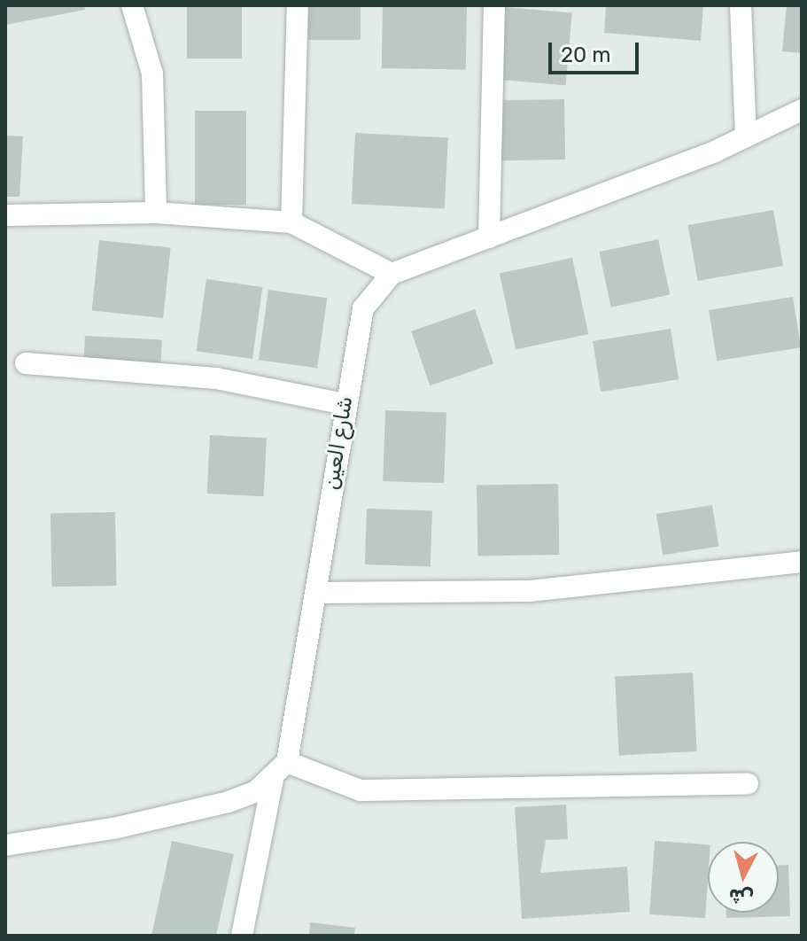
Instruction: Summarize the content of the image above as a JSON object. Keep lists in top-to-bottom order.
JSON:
{
  "streets": {
    "street": ["شارع العين"]
  },
  "scale_bar": "20 m",
  "north": "bottom"
}
